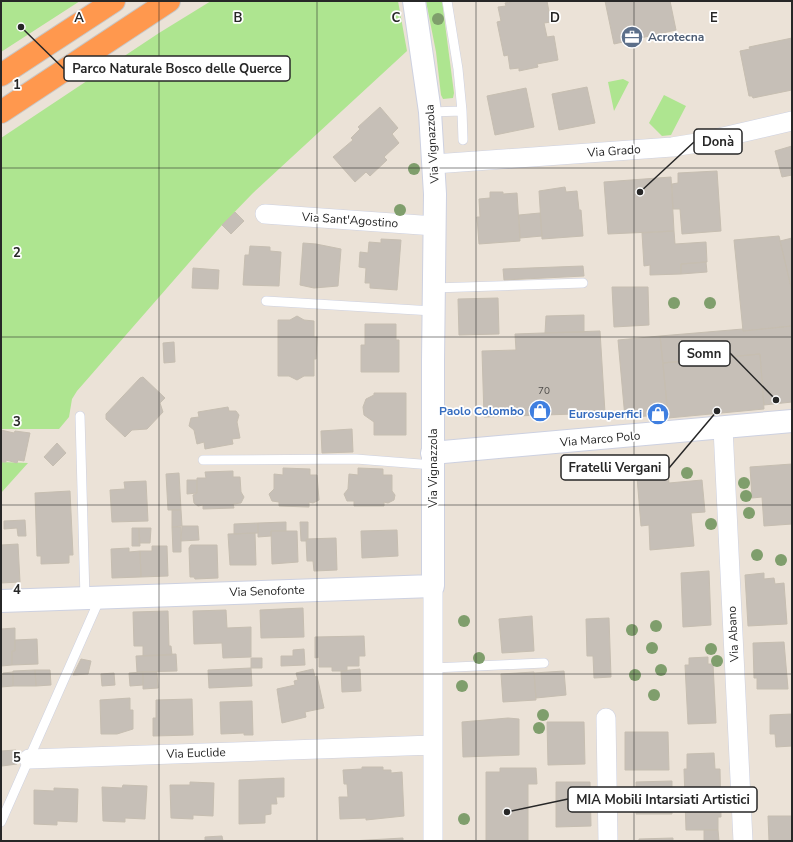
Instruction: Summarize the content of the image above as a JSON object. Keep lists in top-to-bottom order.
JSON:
{
  "streets": {
    "street": [
      "Via Vignazzola",
      "Via Grado",
      "Via Sant'Agostino",
      "Via Marco Polo",
      "Via Senofonte",
      "Via Abano",
      "Via Euclide"
    ]
  },
  "crossings": [
    ["Via Vignazzola", "Via Grado"],
    ["Via Vignazzola", "Via Sant'Agostino"],
    ["Via Vignazzola", "Via Marco Polo"],
    ["Via Vignazzola", "Via Senofonte"],
    ["Via Vignazzola", "Via Euclide"],
    ["Via Marco Polo", "Via Abano"]
  ],
  "places": {
    "other": [
      "Parco Naturale Bosco delle Querce",
      "Donà",
      "Somn",
      "Fratelli Vergani",
      "MIA Mobili Intarsiati Artistici"
    ],
    "office": ["Acrotecna"],
    "shop": ["Paolo Colombo", "Eurosuperfici"]
  },
  "house_numbers": ["70"],
  "grid": {
    "columns": [
      "A",
      "B",
      "C",
      "D",
      "E"
    ],
    "rows": [
      "1",
      "2",
      "3",
      "4",
      "5"
    ]
  }
}
